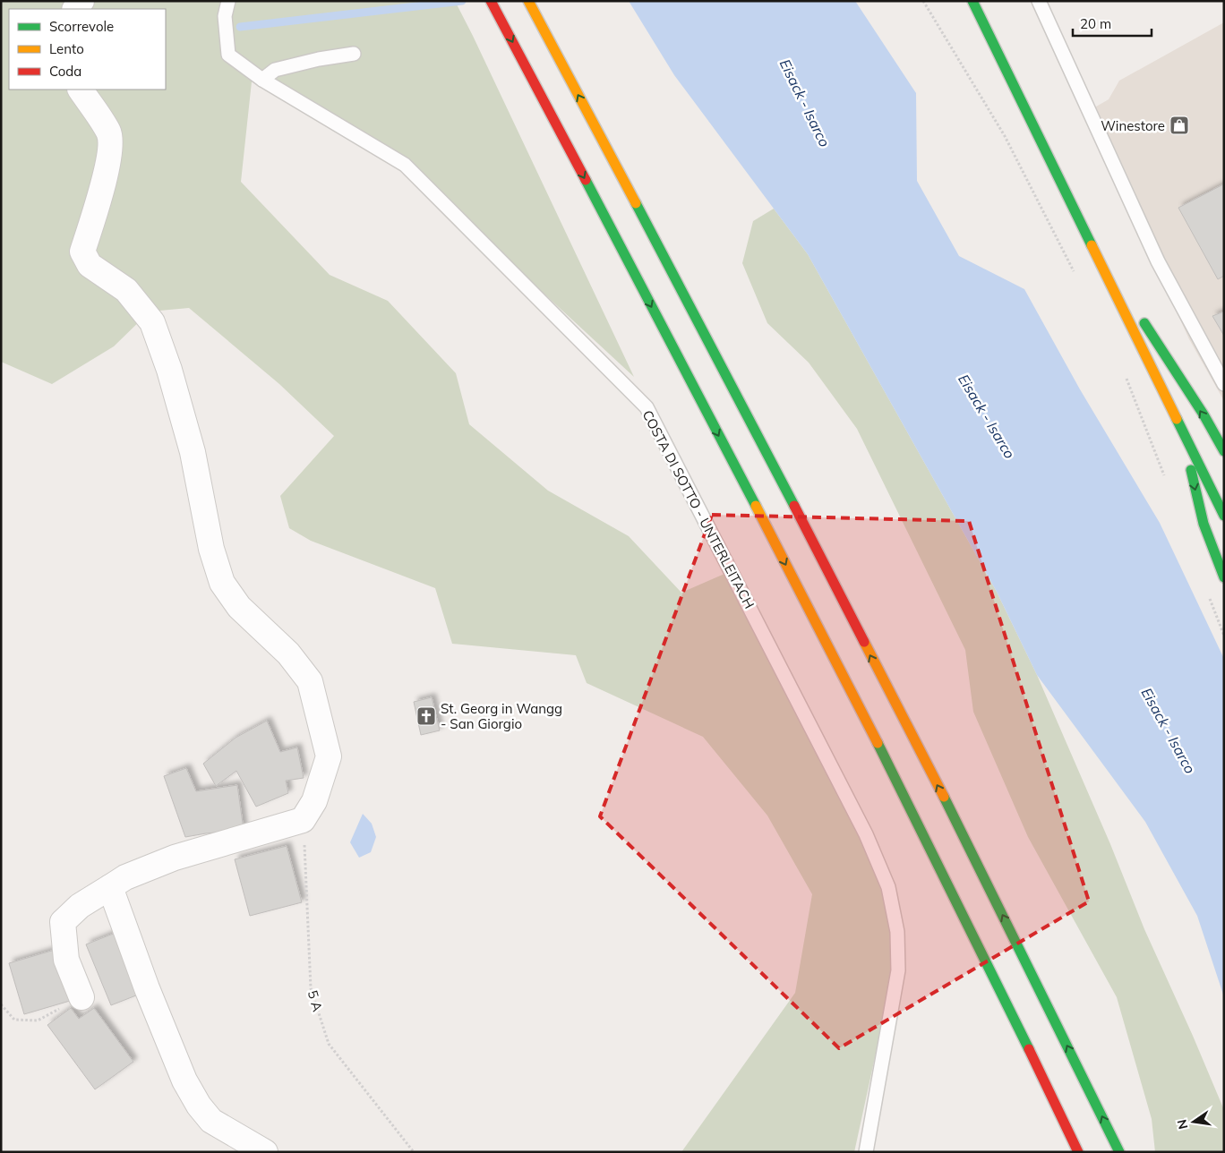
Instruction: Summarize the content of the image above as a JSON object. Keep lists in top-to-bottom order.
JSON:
{
  "streets": {
    "lane": ["COSTA DI SOTTO - UNTERLEITACH"],
    "path": ["5 A"]
  },
  "water": ["Eisack - Isarco"],
  "places": {
    "shop": ["Winestore"],
    "church": ["St. Georg in Wangg - San Giorgio"]
  },
  "legend": ["Scorrevole", "Lento", "Coda"],
  "scale_bar": "20 m",
  "north": "left"
}
